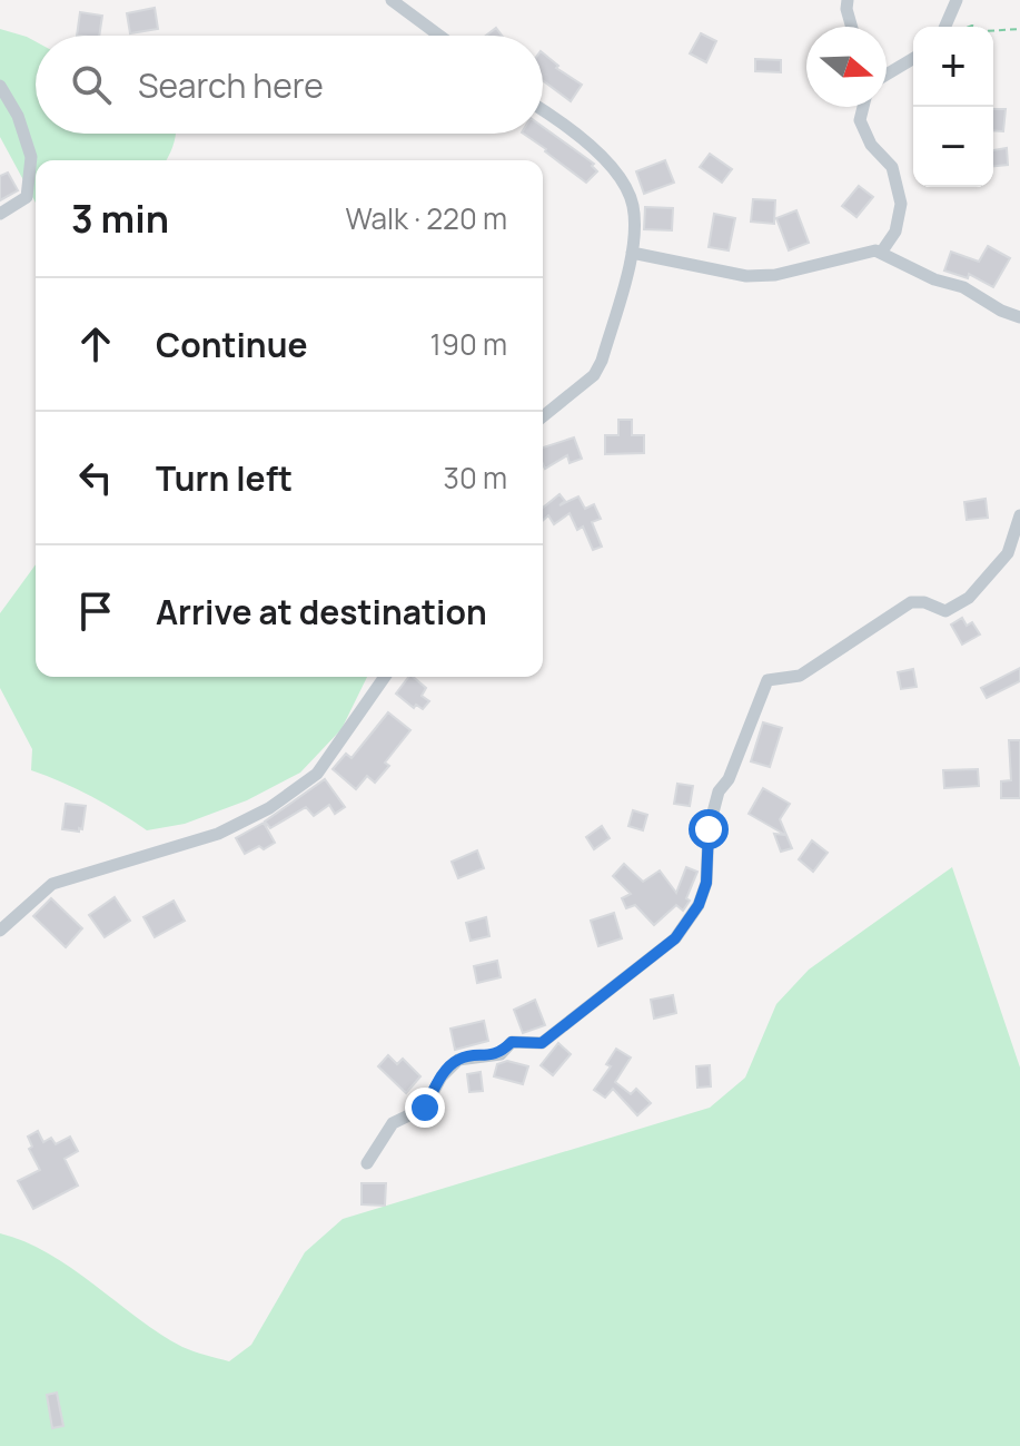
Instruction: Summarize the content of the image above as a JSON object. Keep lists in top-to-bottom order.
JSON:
{
  "north": "right",
  "page": {
    "map_buttons": ["+", "−"],
    "search": "Search here",
    "heading": ["3 min", "Walk · 220 m"],
    "list": [
      ["Continue", "190 m"],
      ["Turn left", "30 m"],
      "Arrive at destination"
    ]
  }
}
